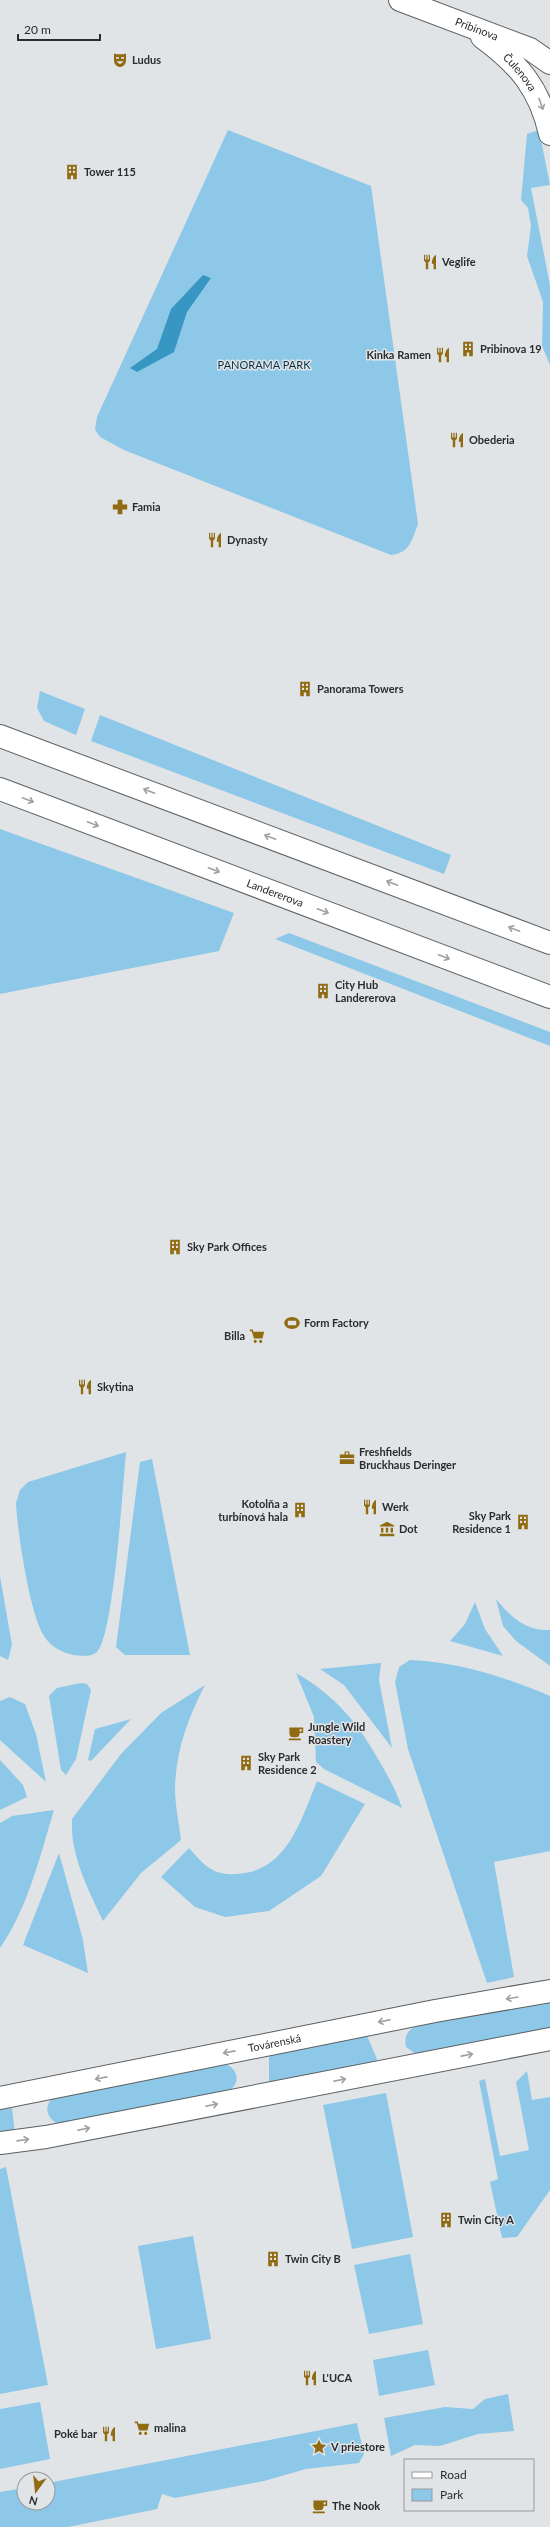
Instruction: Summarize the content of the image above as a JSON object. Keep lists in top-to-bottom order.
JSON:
{
  "streets": {
    "street": [
      "Pribinova",
      "Čulenova",
      "Landererova",
      "Továrenská"
    ]
  },
  "crossings": [
    ["Pribinova", "Čulenova"]
  ],
  "one_way": ["Čulenova"],
  "parks": ["PANORAMA PARK"],
  "places": {
    "theatre": ["Ludus"],
    "building": [
      "Tower 115",
      "Pribinova 19",
      "Panorama Towers",
      "City Hub Landererova",
      "Sky Park Offices",
      "Kotolňa a turbínová hala",
      "Sky Park Residence 1",
      "Sky Park Residence 2",
      "Twin City A",
      "Twin City B"
    ],
    "restaurant": [
      "Veglife",
      "Kinka Ramen",
      "Obederia",
      "Dynasty",
      "Skytina",
      "Werk",
      "L'UCA",
      "Poké bar"
    ],
    "pharmacy": ["Famia"],
    "sports": ["Form Factory"],
    "supermarket": ["Billa", "malina"],
    "office": ["Freshfields Bruckhaus Deringer"],
    "museum": ["Dot"],
    "cafe": ["Jungle Wild Roastery", "The Nook"],
    "place": ["V priestore"]
  },
  "legend": ["Road", "Park"],
  "scale_bar": "20 m",
  "north": "bottom"
}
